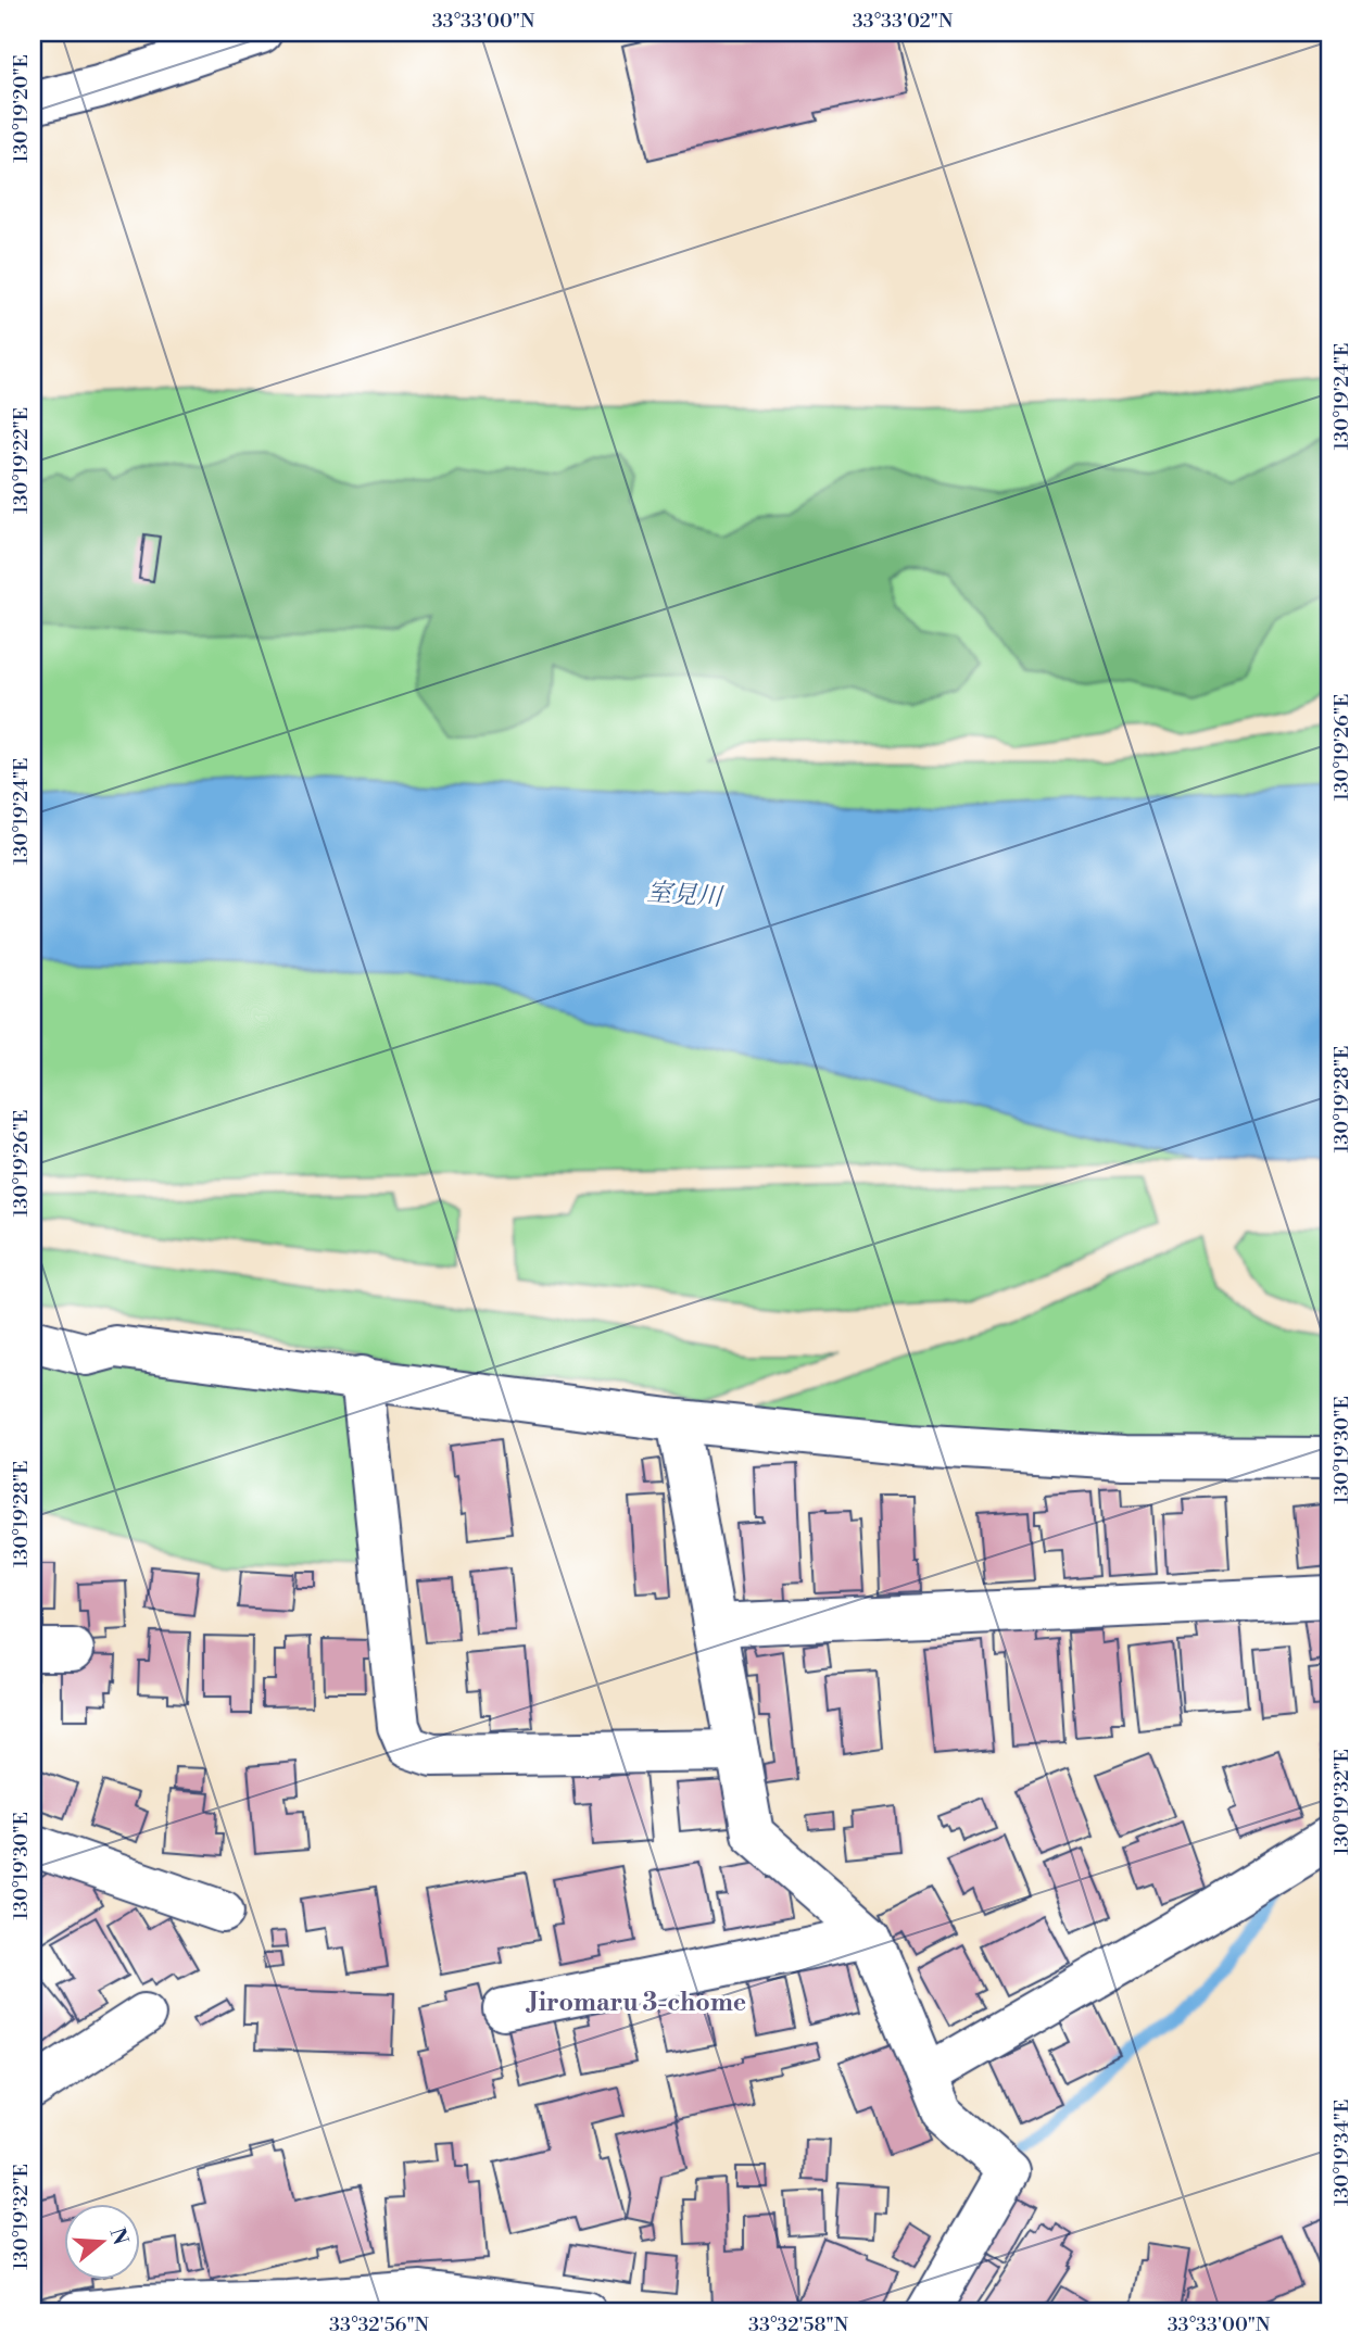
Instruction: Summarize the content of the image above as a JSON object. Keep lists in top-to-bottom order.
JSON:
{
  "districts": ["Jiromaru 3-chome"],
  "water": ["室見川"],
  "north": "right",
  "coordinates": [
    "33°33'00\"N",
    "33°33'02\"N",
    "130°19'20\"E",
    "130°19'24\"E",
    "130°19'22\"E",
    "130°19'26\"E",
    "130°19'28\"E",
    "130°19'30\"E",
    "130°19'32\"E",
    "130°19'34\"E",
    "33°32'56\"N",
    "33°32'58\"N"
  ]
}
